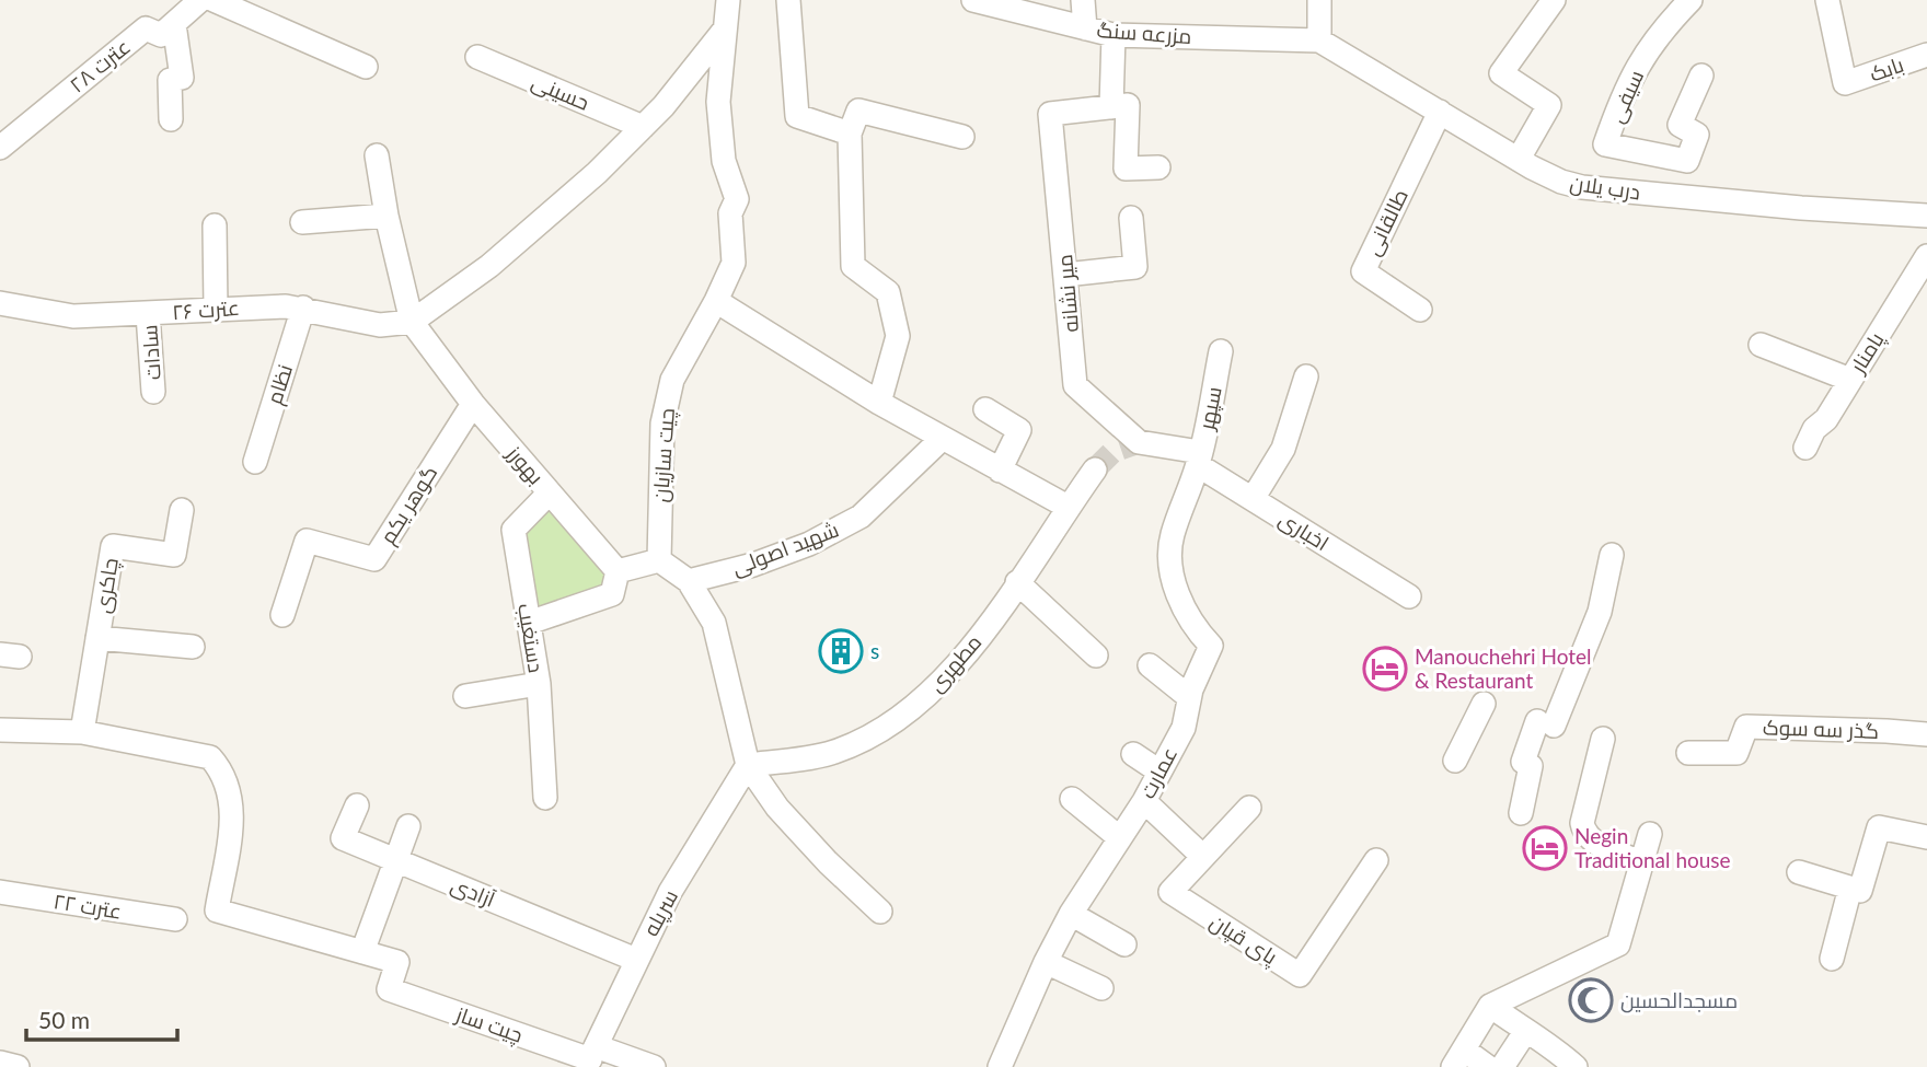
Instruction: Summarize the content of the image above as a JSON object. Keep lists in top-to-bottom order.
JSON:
{
  "streets": {
    "street": [
      "مزرعه سنگ",
      "عترت ۲۸",
      "بابک",
      "حسینی",
      "سیفی",
      "درب یلان",
      "طالقانی",
      "میر نشانه",
      "عترت ۲۶",
      "سادات",
      "پامنار",
      "نظام",
      "سپهر",
      "چیت سازیان",
      "بهورز",
      "گوهر یکم",
      "اخباری",
      "شهید اصولی",
      "چاکری",
      "دستغیب",
      "مطهری",
      "گذر سه سوک",
      "عمارت",
      "آزادی",
      "عترت ۲۲",
      "سرپله",
      "پای قپان",
      "چیت ساز"
    ]
  },
  "crossings": [
    ["مزرعه سنگ", "درب یلان"],
    ["درب یلان", "طالقانی"],
    ["میر نشانه", "سپهر"],
    ["میر نشانه", "اخباری"],
    ["میر نشانه", "عمارت"],
    ["عترت ۲۶", "سادات"],
    ["عترت ۲۶", "نظام"],
    ["عترت ۲۶", "بهورز"],
    ["سپهر", "اخباری"],
    ["سپهر", "عمارت"],
    ["بهورز", "گوهر یکم"],
    ["بهورز", "دستغیب"],
    ["اخباری", "عمارت"],
    ["مطهری", "سرپله"],
    ["آزادی", "سرپله"],
    ["سرپله", "چیت ساز"]
  ],
  "places": {
    "building": ["s"],
    "hotel": ["Manouchehri Hotel & Restaurant", "Negin Traditional house"],
    "mosque": ["مسجدالحسین"]
  },
  "scale_bar": "50 m"
}
